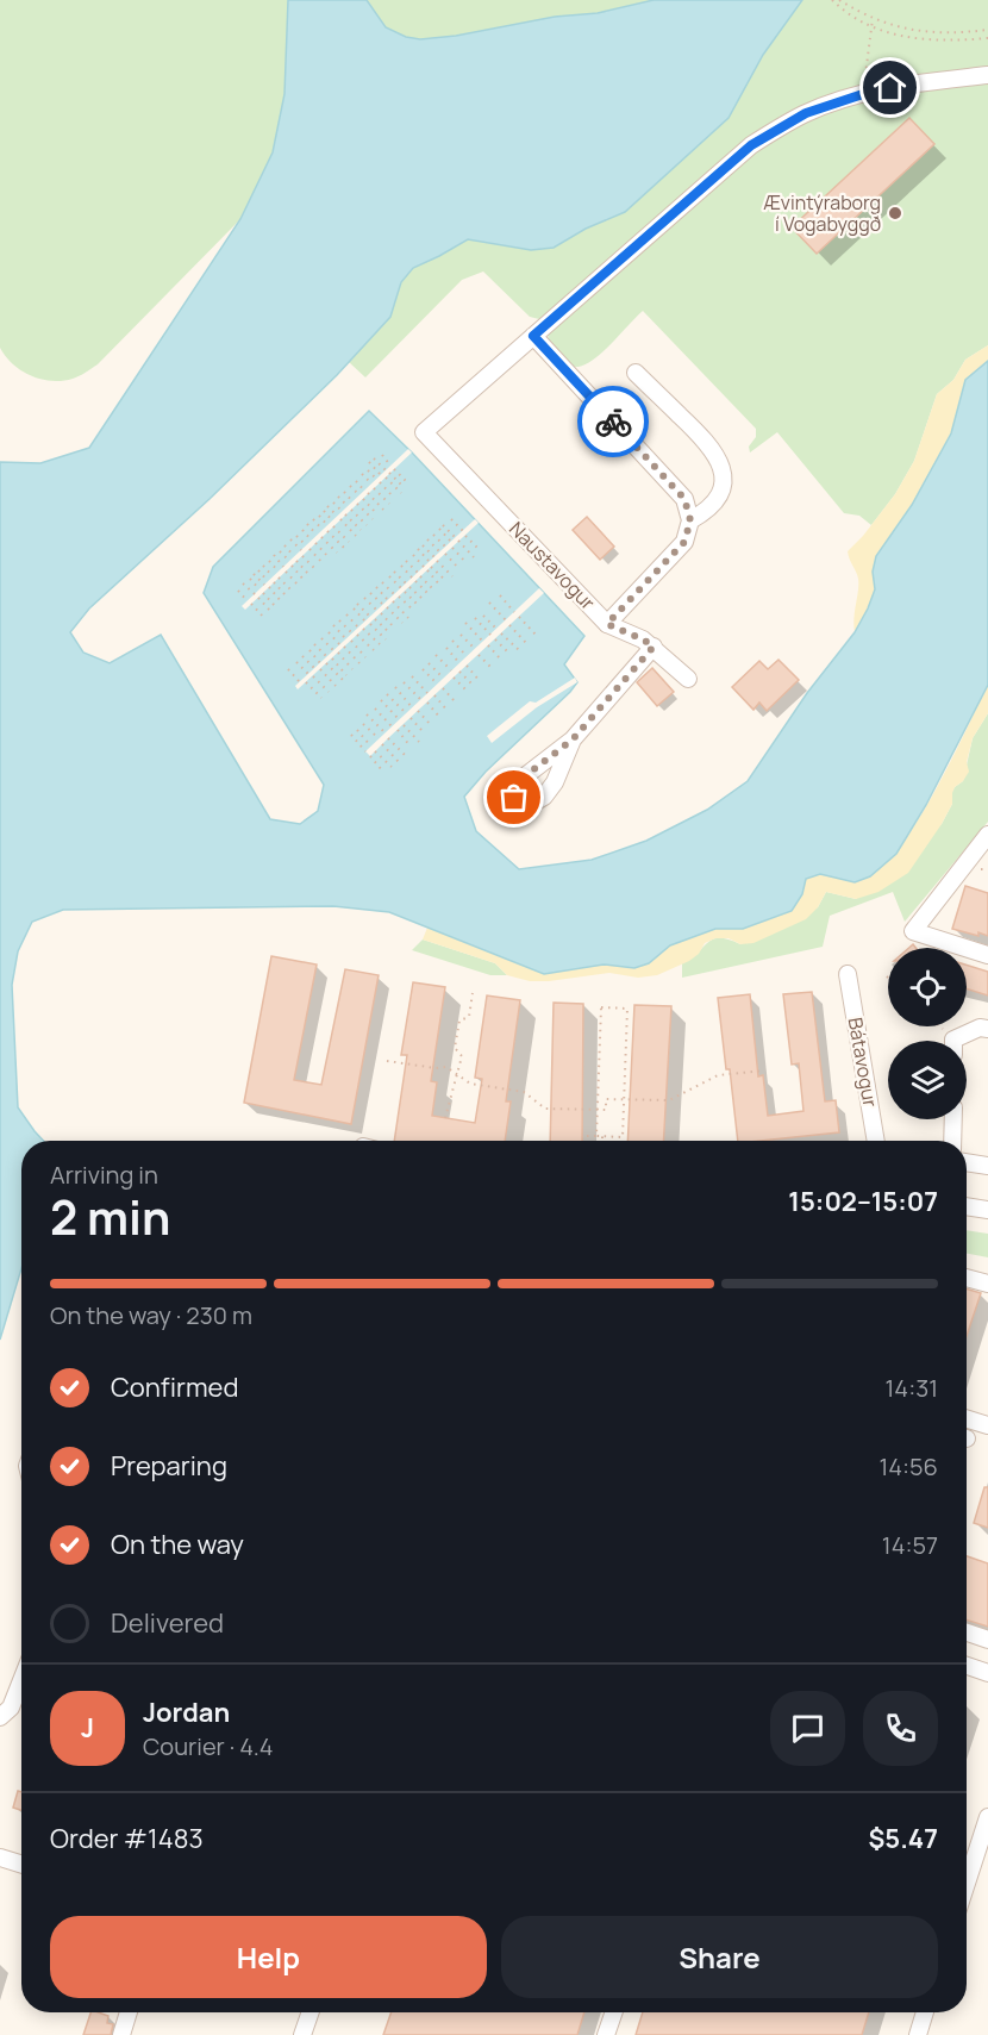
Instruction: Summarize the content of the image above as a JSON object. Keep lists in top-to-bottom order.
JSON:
{
  "streets": {
    "street": ["Naustavogur", "Bátavogur"]
  },
  "places": ["Ævintýraborg í Vogabyggð"],
  "page": {
    "heading": ["2 min", "Arriving in", "15:02–15:07"],
    "panel": [
      "Jordan",
      "Courier · 4.4",
      "Order #1483",
      "$5.47"
    ],
    "bar": "On the way · 230 m",
    "list": [
      ["Confirmed", "14:31"],
      ["Preparing", "14:56"],
      ["On the way", "14:57"],
      "Delivered"
    ],
    "round": "J",
    "buttons": ["Help", "Share"]
  }
}
